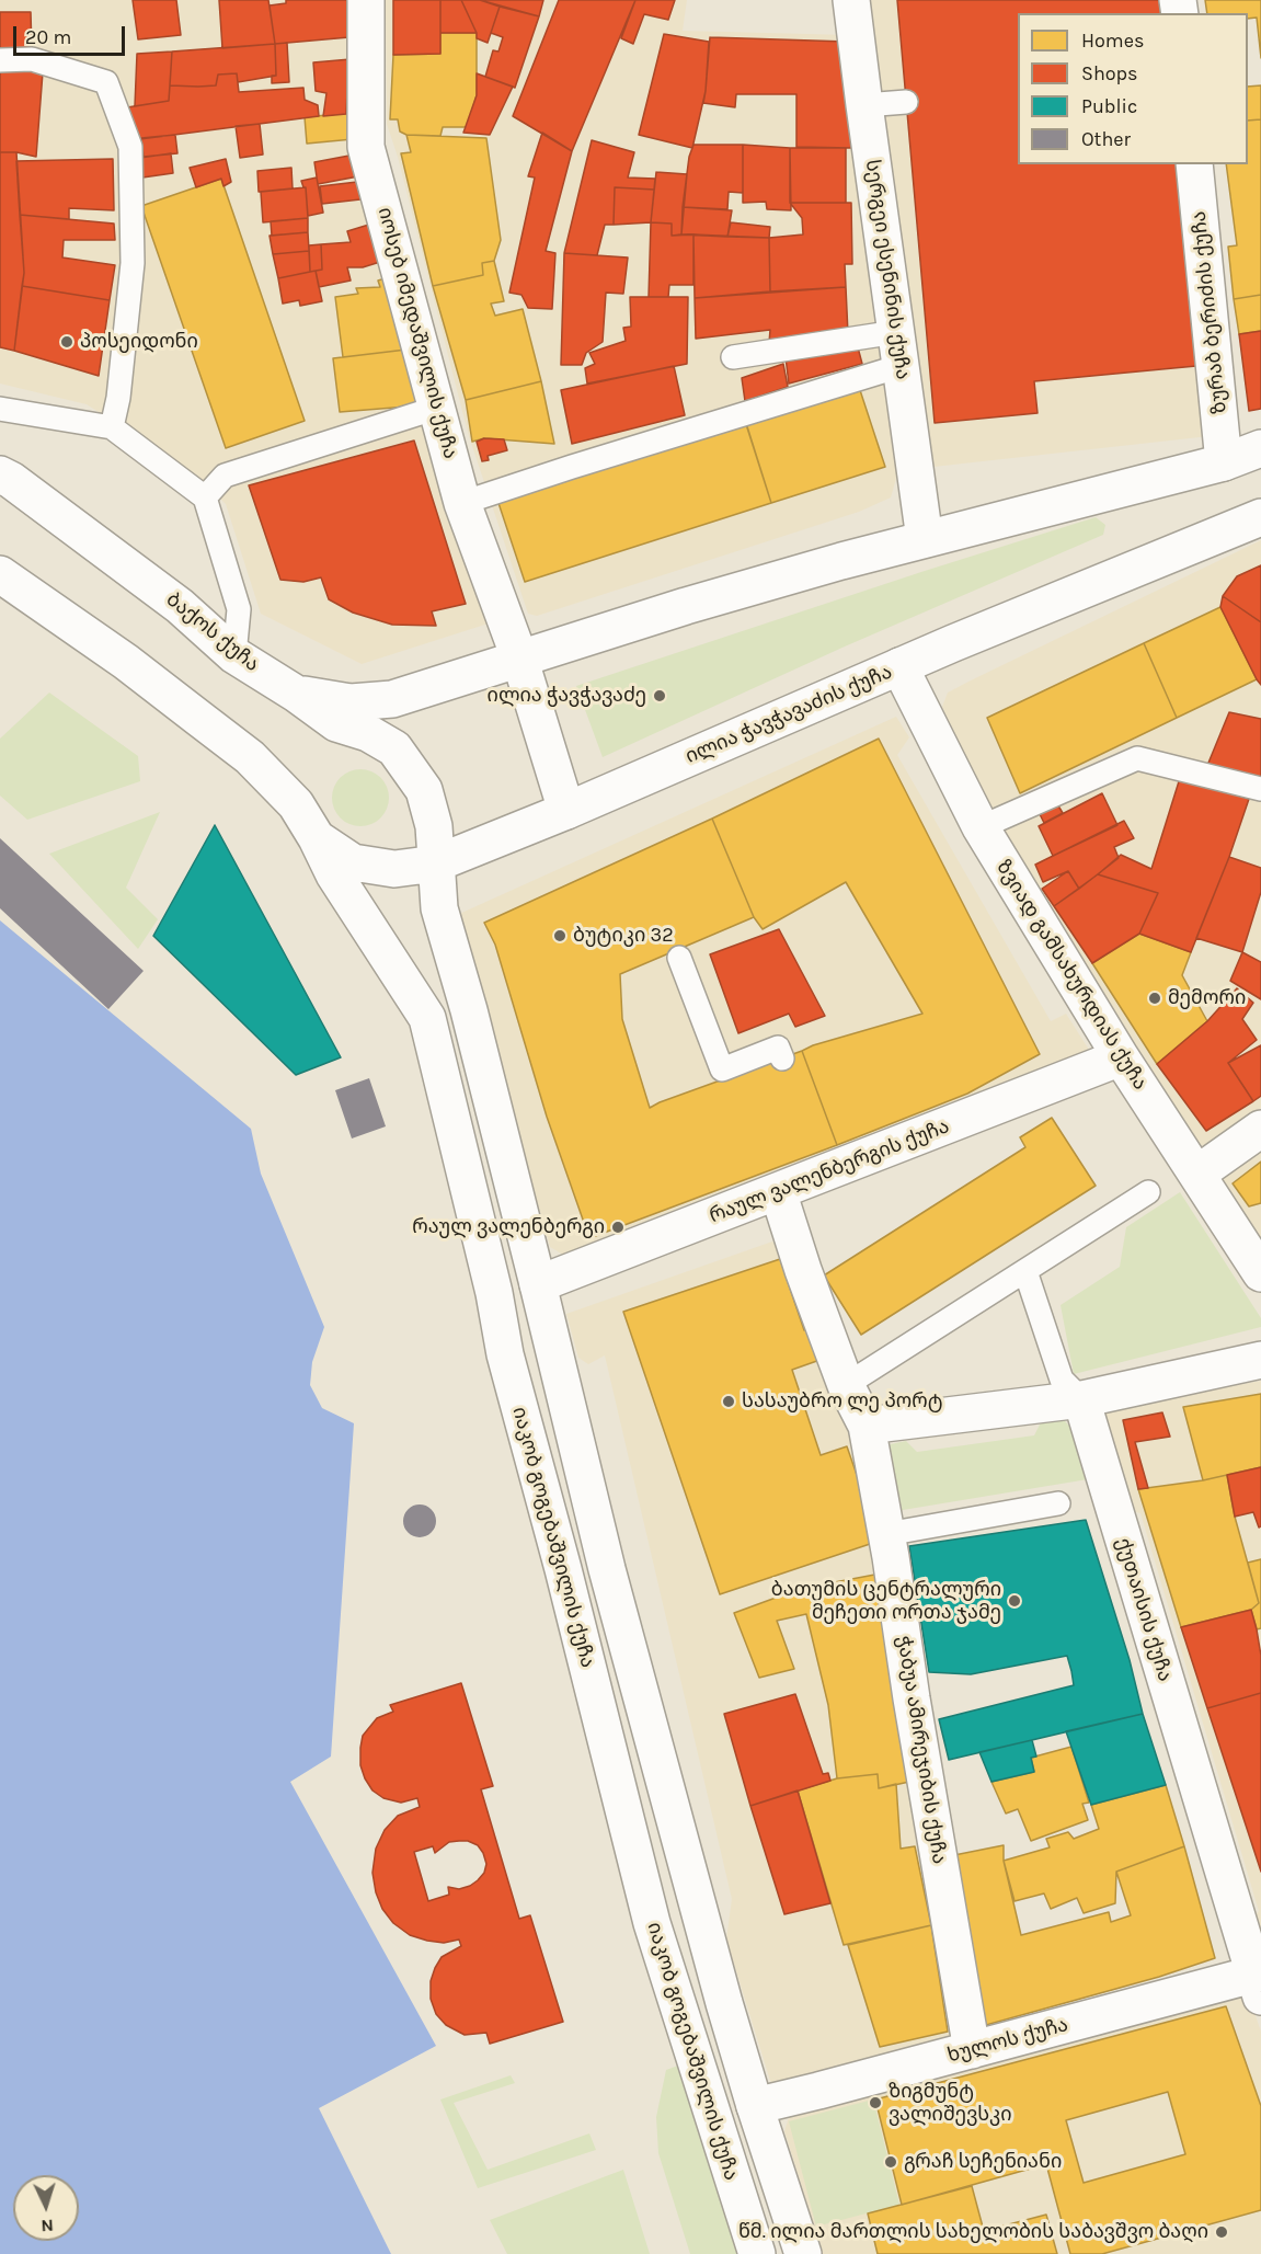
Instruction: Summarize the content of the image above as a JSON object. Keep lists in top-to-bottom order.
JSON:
{
  "streets": {
    "main road": [
      "სერგეი ესენინის ქუჩა",
      "ზურაბ ბერიძის ქუჩა",
      "იოსებ იმედაშვილის ქუჩა",
      "ბაქოს ქუჩა",
      "ილია ჭავჭავაძის ქუჩა",
      "ზვიად გამსახურდიას ქუჩა",
      "რაულ ვალენბერგის ქუჩა",
      "იაკობ გოგებაშვილის ქუჩა",
      "ქუთაისის ქუჩა",
      "ჭაბუა ამირეჯიბის ქუჩა",
      "ხულოს ქუჩა"
    ]
  },
  "crossings": [
    ["იოსებ იმედაშვილის ქუჩა", "ილია ჭავჭავაძის ქუჩა"],
    ["ბაქოს ქუჩა", "ილია ჭავჭავაძის ქუჩა"],
    ["ილია ჭავჭავაძის ქუჩა", "ზვიად გამსახურდიას ქუჩა"],
    ["ილია ჭავჭავაძის ქუჩა", "იაკობ გოგებაშვილის ქუჩა"],
    ["ზვიად გამსახურდიას ქუჩა", "რაულ ვალენბერგის ქუჩა"],
    ["რაულ ვალენბერგის ქუჩა", "ჭაბუა ამირეჯიბის ქუჩა"],
    ["ქუთაისის ქუჩა", "ხულოს ქუჩა"],
    ["ჭაბუა ამირეჯიბის ქუჩა", "ხულოს ქუჩა"]
  ],
  "places": [
    "პოსეიდონი",
    "ილია ჭავჭავაძე",
    "ბუტიკი 32",
    "მემორი",
    "რაულ ვალენბერგი",
    "სასაუბრო ლე პორტ",
    "ბათუმის ცენტრალური მეჩეთი ორთა ჯამე",
    "ზიგმუნტ ვალიშევსკი",
    "გრაჩ სეჩენიანი",
    "წმ. ილია მართლის სახელობის საბავშვო ბაღი"
  ],
  "legend": [
    "Homes",
    "Shops",
    "Public",
    "Other"
  ],
  "scale_bar": "20 m",
  "north": "bottom"
}
